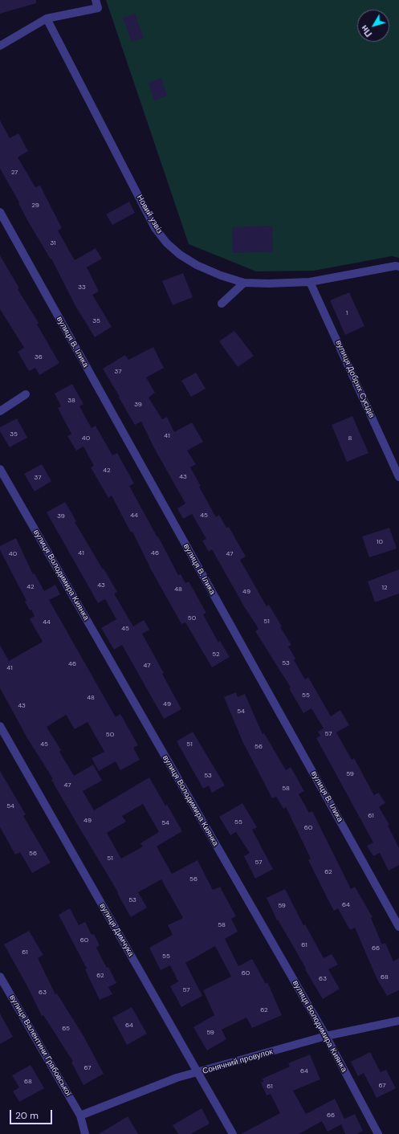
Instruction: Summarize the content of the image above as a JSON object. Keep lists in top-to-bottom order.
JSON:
{
  "streets": {
    "street": [
      "Новий узвіз",
      "вулиця В. Ілика",
      "вулиця Добрих Сусідів",
      "вулиця Володимира Киянка",
      "вулиця Димчука",
      "вулиця Валентини Грабовської",
      "Сонячний провулок"
    ]
  },
  "crossings": [
    ["Новий узвіз", "вулиця Добрих Сусідів"],
    ["вулиця Володимира Киянка", "Сонячний провулок"],
    ["вулиця Димчука", "Сонячний провулок"],
    ["вулиця Валентини Грабовської", "Сонячний провулок"]
  ],
  "house_numbers": [
    "27",
    "29",
    "31",
    "33",
    "1",
    "35",
    "36",
    "37",
    "38",
    "39",
    "35",
    "41",
    "40",
    "8",
    "42",
    "43",
    "37",
    "44",
    "45",
    "39",
    "10",
    "41",
    "46",
    "40",
    "47",
    "43",
    "42",
    "12",
    "48",
    "49",
    "50",
    "51",
    "44",
    "45",
    "52",
    "53",
    "46",
    "47",
    "41",
    "55",
    "48",
    "49",
    "43",
    "54",
    "57",
    "50",
    "45",
    "51",
    "56",
    "59",
    "53",
    "47",
    "58",
    "54",
    "61",
    "49",
    "55",
    "54",
    "60",
    "56",
    "51",
    "57",
    "62",
    "56",
    "53",
    "64",
    "59",
    "58",
    "60",
    "61",
    "66",
    "61",
    "55",
    "60",
    "62",
    "68",
    "63",
    "57",
    "63",
    "62",
    "64",
    "65",
    "59",
    "67",
    "64",
    "68",
    "67",
    "61",
    "66"
  ],
  "scale_bar": "20 m",
  "north": "bottom left"
}
